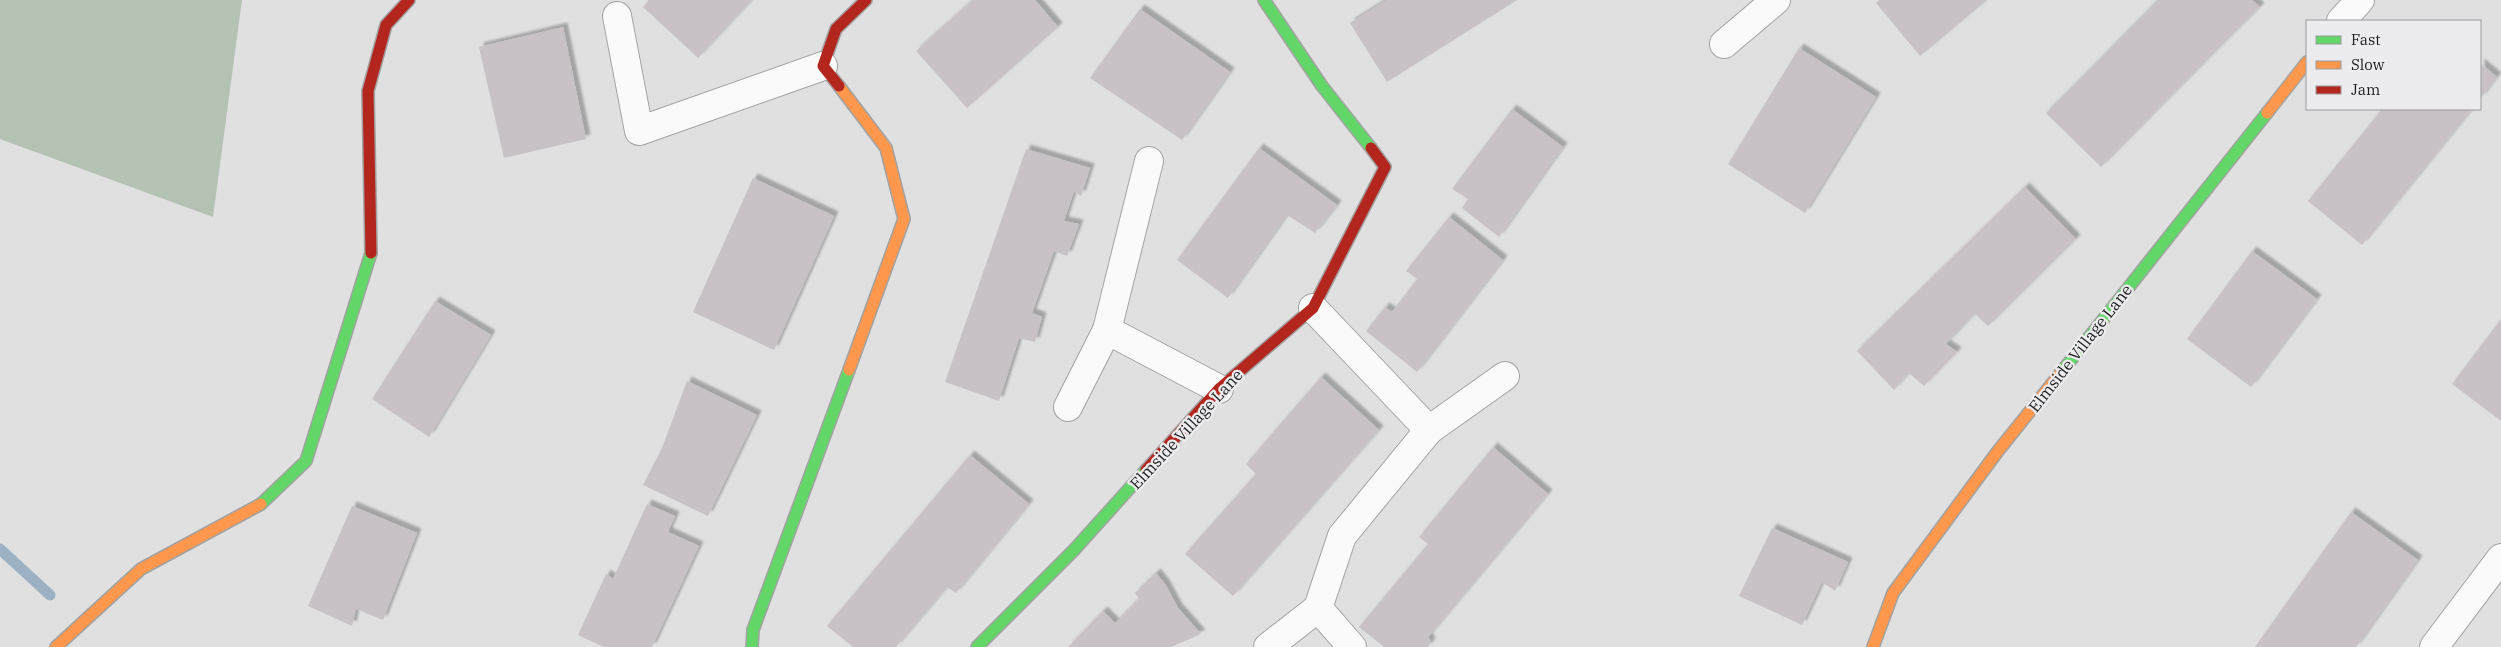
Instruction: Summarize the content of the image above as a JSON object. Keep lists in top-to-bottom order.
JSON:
{
  "streets": {
    "street": ["Elmside Village Lane"]
  },
  "legend": ["Fast", "Slow", "Jam"]
}
